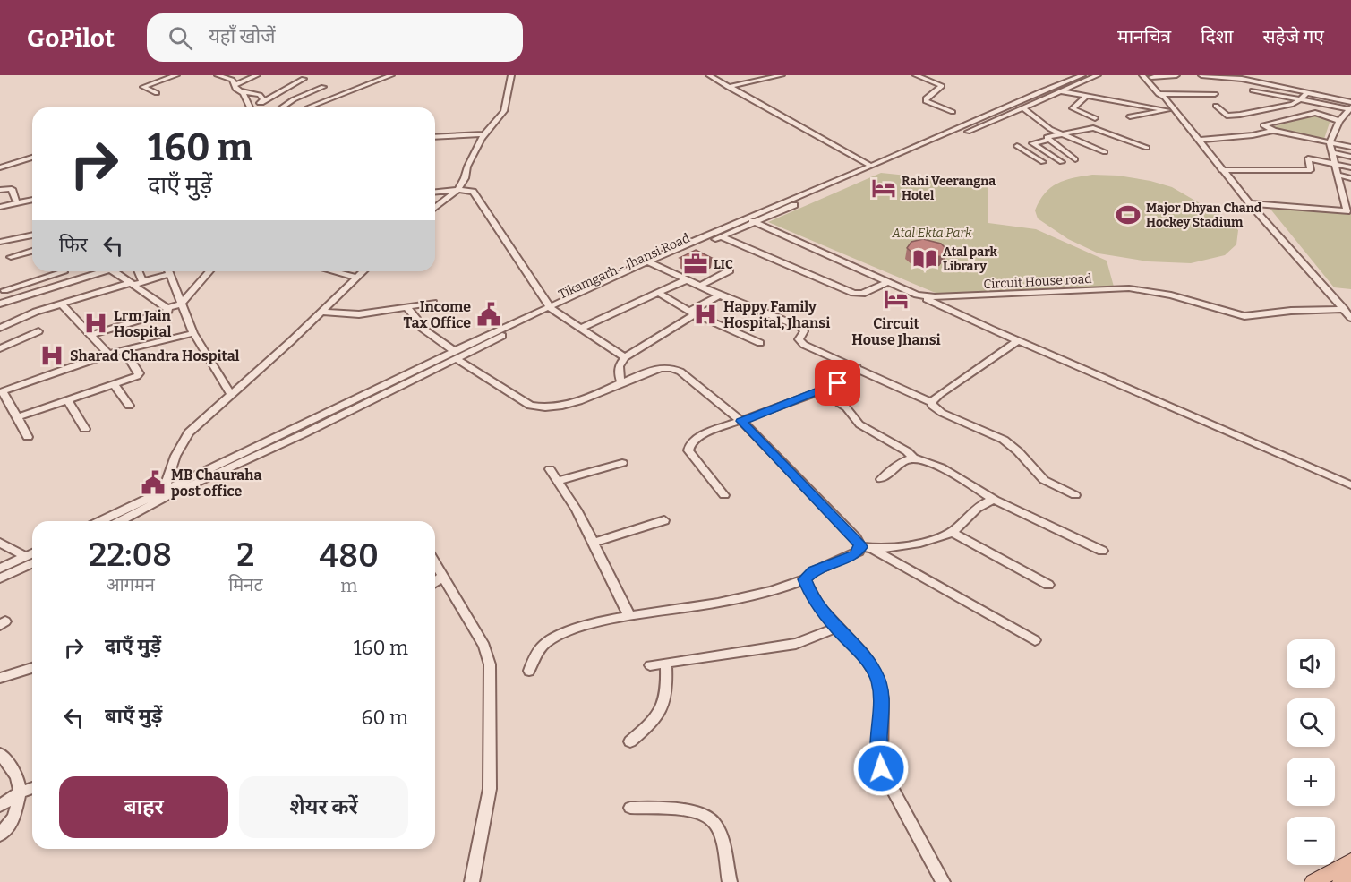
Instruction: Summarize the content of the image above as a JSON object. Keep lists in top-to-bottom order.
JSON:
{
  "streets": {
    "street": ["Tikamgarh - Jhansi Road", "Circuit House road"]
  },
  "crossings": [
    ["Tikamgarh - Jhansi Road", "Circuit House road"]
  ],
  "parks": ["Atal Ekta Park"],
  "places": {
    "hotel": ["Rahi Veerangna Hotel", "Circuit House Jhansi"],
    "sports": ["Major Dhyan Chand Hockey Stadium"],
    "library": ["Atal park Library"],
    "office": ["LIC"],
    "public building": ["Income Tax Office", "MB Chauraha post office"],
    "hospital": ["Happy Family Hospital, Jhansi", "Lrm Jain Hospital", "Sharad Chandra Hospital"]
  },
  "page": {
    "header": "GoPilot",
    "search": "यहाँ खोजें",
    "nav": ["मानचित्र", "दिशा", "सहेजे गए"],
    "turn": ["160 m", "दाएँ मुड़ें"],
    "then": "फिर",
    "eta": [
      "22:08",
      "आगमन",
      "2",
      "मिनट",
      "480",
      "m"
    ],
    "list": [
      {
        "name": "दाएँ मुड़ें",
        "value": "160 m"
      },
      {
        "name": "बाएँ मुड़ें",
        "value": "60 m"
      }
    ],
    "map_buttons": ["+", "−"],
    "buttons": ["बाहर", "शेयर करें"]
  }
}
